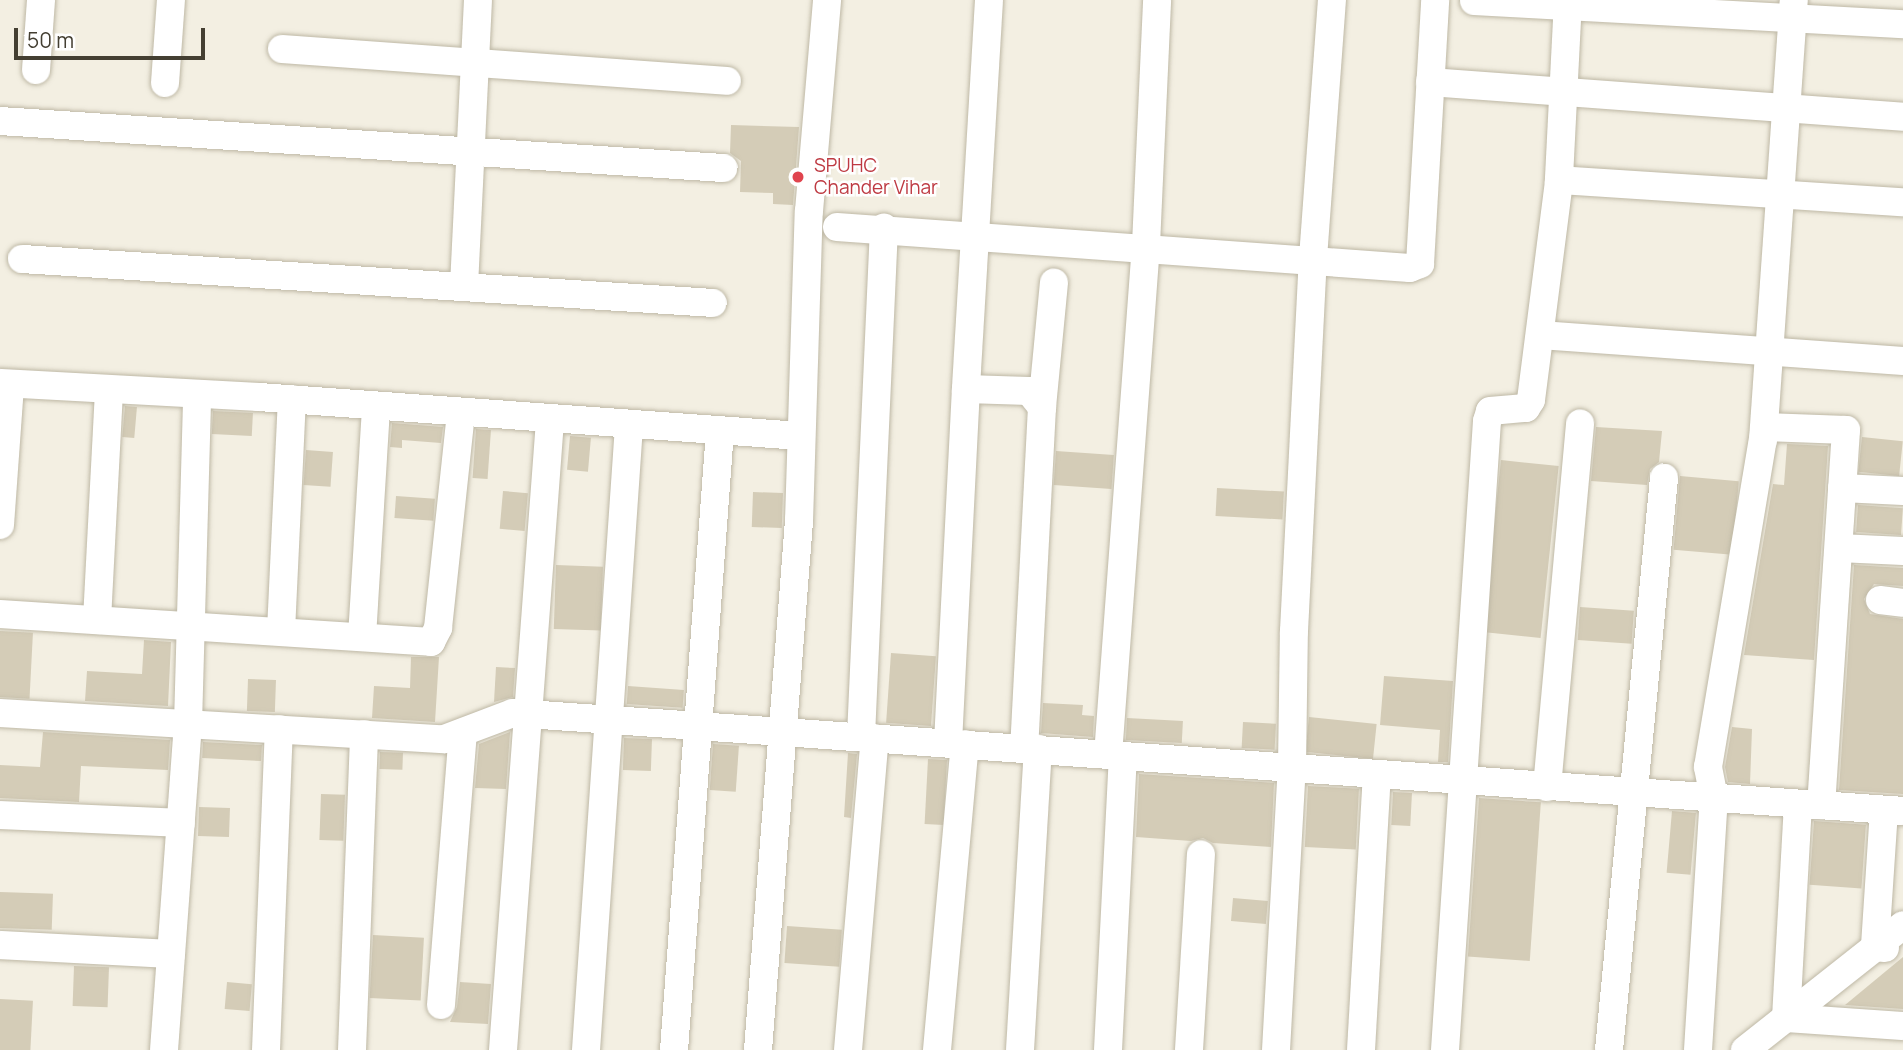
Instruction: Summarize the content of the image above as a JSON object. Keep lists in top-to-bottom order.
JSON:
{
  "places": ["SPUHC Chander Vihar"],
  "scale_bar": "50 m"
}
